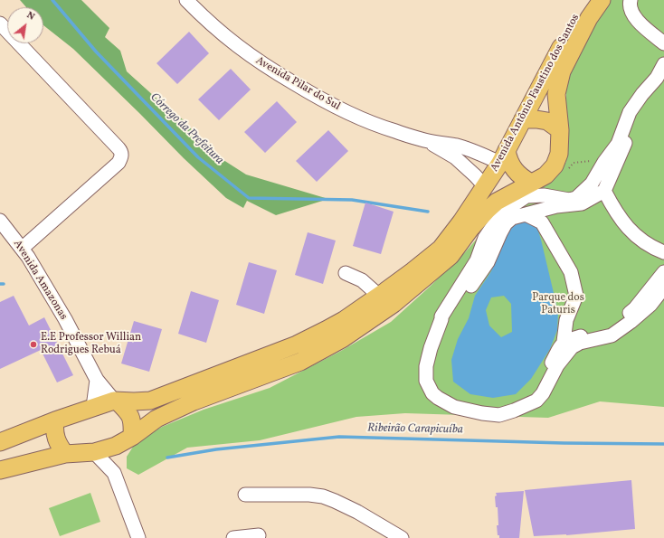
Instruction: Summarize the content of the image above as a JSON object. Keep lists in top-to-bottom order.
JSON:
{
  "streets": {
    "main road": ["Avenida Antônio Faustino dos Santos"],
    "street": ["Avenida Pilar do Sul", "Avenida Amazonas"]
  },
  "crossings": [
    ["Avenida Pilar do Sul", "Avenida Antônio Faustino dos Santos"],
    ["Avenida Antônio Faustino dos Santos", "Avenida Amazonas"]
  ],
  "water": ["Córrego da Prefeitura", "Ribeirão Carapicuíba"],
  "parks": ["Parque dos Paturis"],
  "places": ["E.E Professor Willian Rodrigues Rebuá"],
  "north": "top right"
}
